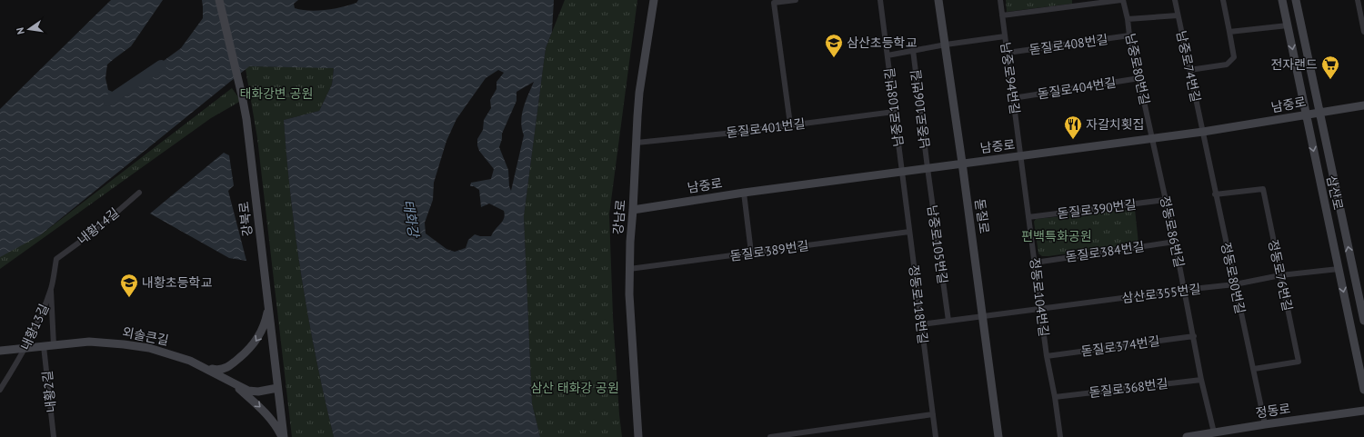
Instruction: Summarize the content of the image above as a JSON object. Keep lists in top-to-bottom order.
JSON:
{
  "streets": {
    "main road": [
      "남중로",
      "삼산로",
      "돋질로",
      "강남로",
      "강북로",
      "외솔큰길",
      "정동로"
    ],
    "street": [
      "돋질로408번길",
      "남중로74번길",
      "남중로80번길",
      "남중로94번길",
      "돋질로404번길",
      "남중로108번길",
      "남중로106번길",
      "돋질로401번길",
      "돋질로390번길",
      "내황14길",
      "정동로86번길",
      "남중로105번길",
      "돋질로389번길",
      "돋질로384번길",
      "정동로76번길",
      "정동로80번길",
      "삼산로355번길",
      "정동로104번길",
      "정동로118번길",
      "내황13길",
      "돋질로374번길",
      "돋질로368번길",
      "내황2길"
    ]
  },
  "crossings": [
    ["돋질로408번길", "남중로80번길"],
    ["돋질로408번길", "남중로94번길"],
    ["남중로74번길", "남중로"],
    ["남중로74번길", "정동로80번길"],
    ["남중로80번길", "돋질로404번길"],
    ["남중로80번길", "남중로"],
    ["남중로80번길", "정동로86번길"],
    ["남중로94번길", "돋질로404번길"],
    ["남중로94번길", "남중로"],
    ["남중로94번길", "정동로104번길"],
    ["남중로", "남중로108번길"],
    ["남중로", "남중로106번길"],
    ["남중로", "삼산로"],
    ["남중로", "돋질로"],
    ["남중로", "강남로"],
    ["남중로", "정동로86번길"],
    ["남중로", "남중로105번길"],
    ["남중로", "정동로80번길"],
    ["남중로", "정동로104번길"],
    ["남중로", "정동로118번길"],
    ["남중로108번길", "돋질로401번길"],
    ["남중로108번길", "정동로118번길"],
    ["남중로106번길", "남중로105번길"],
    ["돋질로401번길", "강남로"],
    ["삼산로", "삼산로355번길"],
    ["돋질로390번길", "정동로86번길"],
    ["돋질로390번길", "정동로104번길"],
    ["돋질로", "삼산로355번길"],
    ["강남로", "돋질로389번길"],
    ["강북로", "외솔큰길"],
    ["내황14길", "내황13길"],
    ["정동로86번길", "돋질로384번길"],
    ["정동로86번길", "삼산로355번길"],
    ["정동로86번길", "돋질로374번길"],
    ["정동로86번길", "돋질로368번길"],
    ["정동로86번길", "정동로"],
    ["남중로105번길", "삼산로355번길"],
    ["돋질로389번길", "정동로118번길"],
    ["돋질로384번길", "정동로104번길"],
    ["정동로76번길", "정동로80번길"],
    ["정동로76번길", "삼산로355번길"],
    ["정동로80번길", "삼산로355번길"],
    ["정동로80번길", "정동로"],
    ["삼산로355번길", "정동로104번길"],
    ["삼산로355번길", "정동로118번길"],
    ["정동로104번길", "돋질로374번길"],
    ["정동로104번길", "돋질로368번길"],
    ["내황13길", "외솔큰길"],
    ["외솔큰길", "내황2길"]
  ],
  "water": ["태화강"],
  "parks": ["태화강변 공원", "편백특화공원", "삼산 태화강 공원"],
  "places": {
    "school or university": ["삼산초등학교", "내황초등학교"],
    "supermarket": ["전자랜드"],
    "restaurant": ["자갈치횟집"]
  },
  "north": "left"
}
